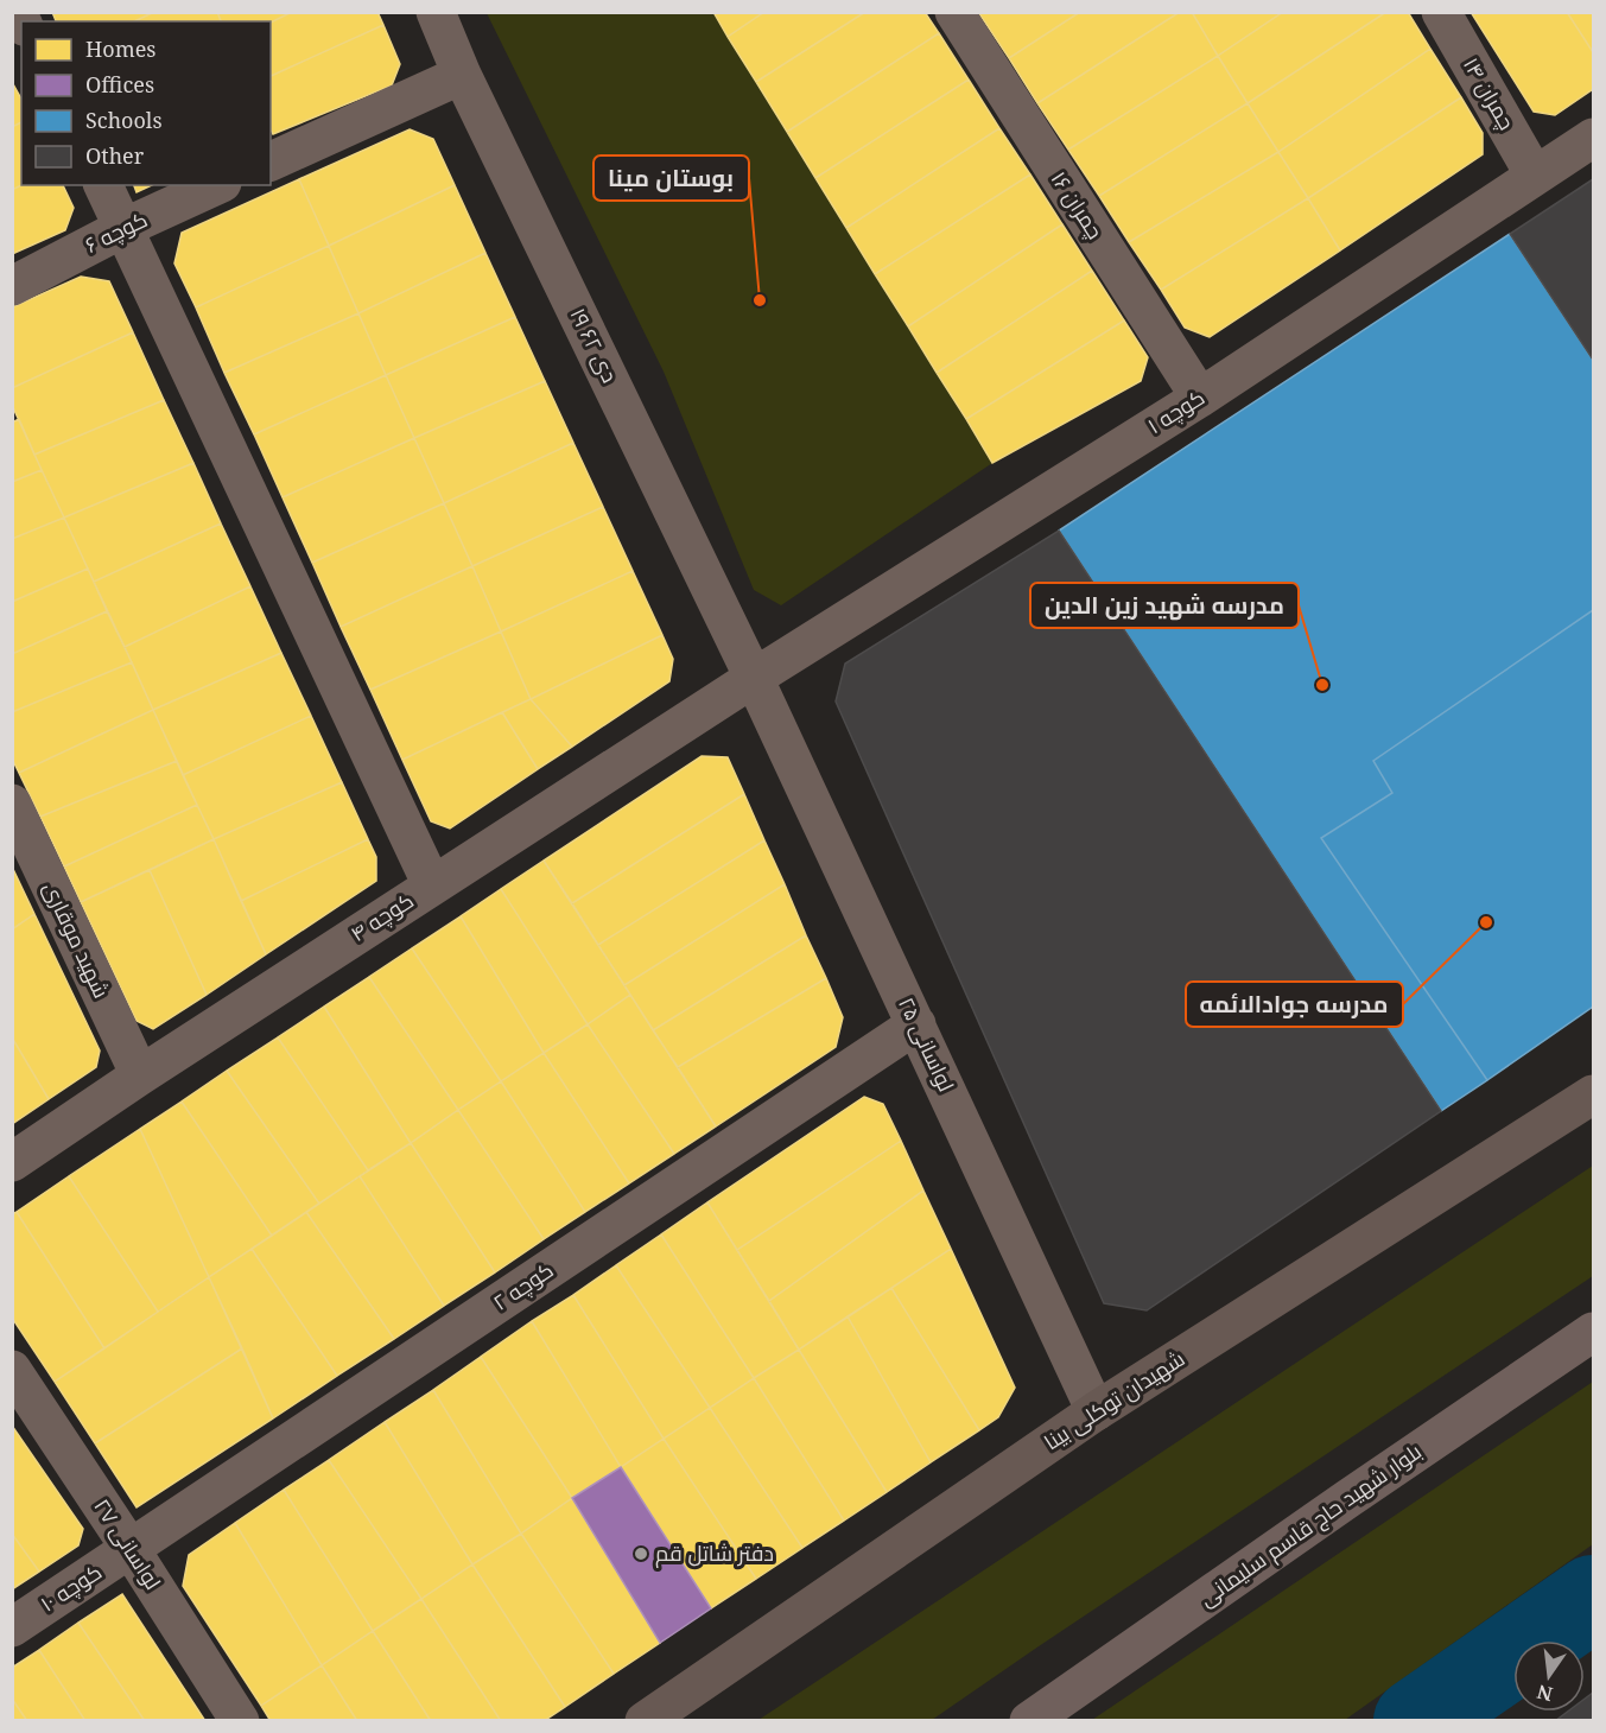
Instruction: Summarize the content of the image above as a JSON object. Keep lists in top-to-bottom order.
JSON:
{
  "streets": {
    "main road": ["شهیدان توکلی بینا", "بلوار شهید حاج قاسم سلیمانی"],
    "street": [
      "چمران ۱۴",
      "چمران ۱۶",
      "کوچه ۶",
      "۱۹ دی ۶۲",
      "کوچه ۱",
      "کوچه ۴",
      "شهید موقاری",
      "لواسانی ۲۵",
      "کوچه ۲",
      "لواسانی ۲۷",
      "کوچه ۱۰"
    ]
  },
  "crossings": [
    ["چمران ۱۴", "کوچه ۱"],
    ["چمران ۱۶", "کوچه ۱"],
    ["۱۹ دی ۶۲", "کوچه ۱"],
    ["۱۹ دی ۶۲", "کوچه ۴"],
    ["۱۹ دی ۶۲", "لواسانی ۲۵"],
    ["کوچه ۱", "کوچه ۴"],
    ["کوچه ۱", "لواسانی ۲۵"],
    ["کوچه ۴", "شهید موقاری"],
    ["کوچه ۴", "لواسانی ۲۵"],
    ["لواسانی ۲۵", "کوچه ۲"],
    ["لواسانی ۲۵", "شهیدان توکلی بینا"],
    ["کوچه ۲", "لواسانی ۲۷"],
    ["کوچه ۲", "کوچه ۱۰"],
    ["لواسانی ۲۷", "کوچه ۱۰"]
  ],
  "places": [
    "بوستان مینا",
    "مدرسه شهید زین الدین",
    "مدرسه جوادالائمه",
    "دفتر شاتل قم"
  ],
  "legend": [
    "Homes",
    "Offices",
    "Schools",
    "Other"
  ],
  "north": "bottom"
}
